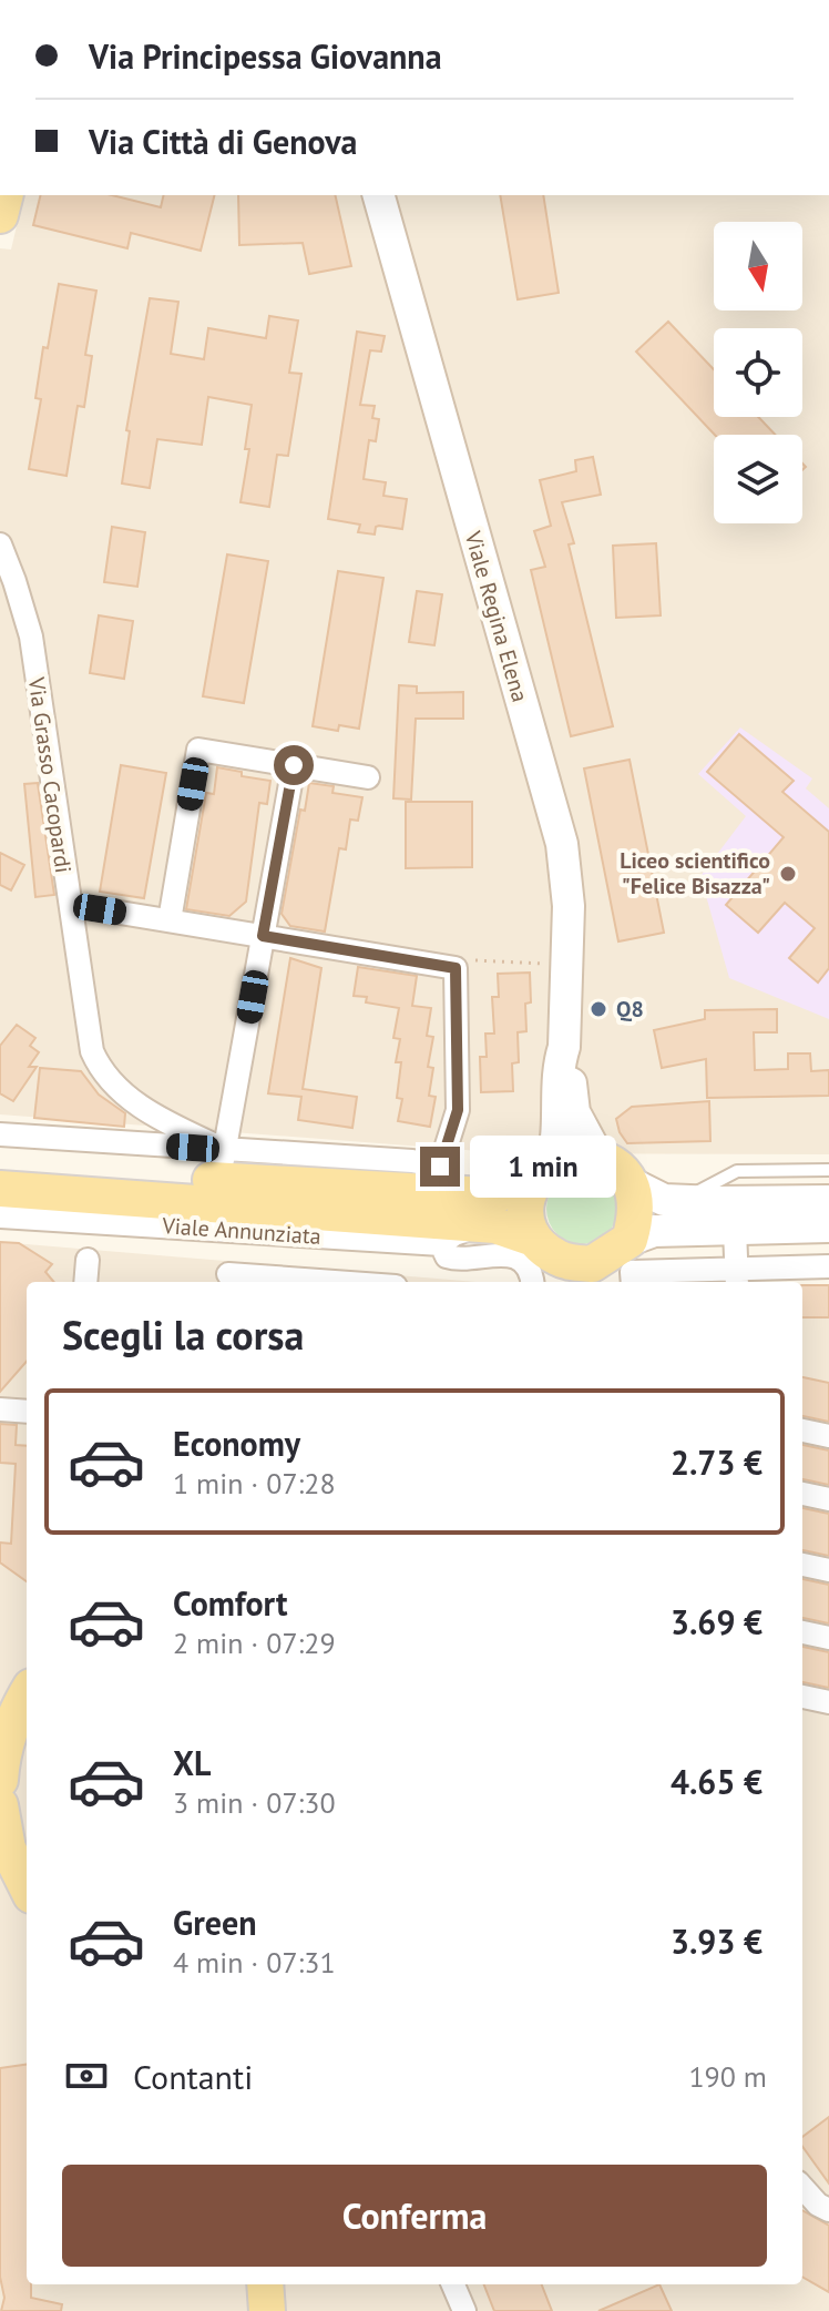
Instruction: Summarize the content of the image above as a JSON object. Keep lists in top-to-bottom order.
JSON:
{
  "streets": {
    "main road": ["Viale Regina Elena", "Viale Annunziata"],
    "street": ["Via Grasso Cacopardi"]
  },
  "crossings": [
    ["Via Grasso Cacopardi", "Viale Annunziata"]
  ],
  "places": ["Liceo scientifico \"Felice Bisazza\"", "Q8"],
  "north": "bottom",
  "page": {
    "banner": ["Via Principessa Giovanna", "Via Città di Genova"],
    "bubble": "1 min",
    "heading": "Scegli la corsa",
    "list": [
      {
        "name": "Economy",
        "note": "1 min · 07:28",
        "value": "2.73 €"
      },
      {
        "name": "Comfort",
        "note": "2 min · 07:29",
        "value": "3.69 €"
      },
      {
        "name": "XL",
        "note": "3 min · 07:30",
        "value": "4.65 €"
      },
      {
        "name": "Green",
        "note": "4 min · 07:31",
        "value": "3.93 €"
      }
    ],
    "pay": ["Contanti", "190 m"],
    "buttons": "Conferma"
  }
}
